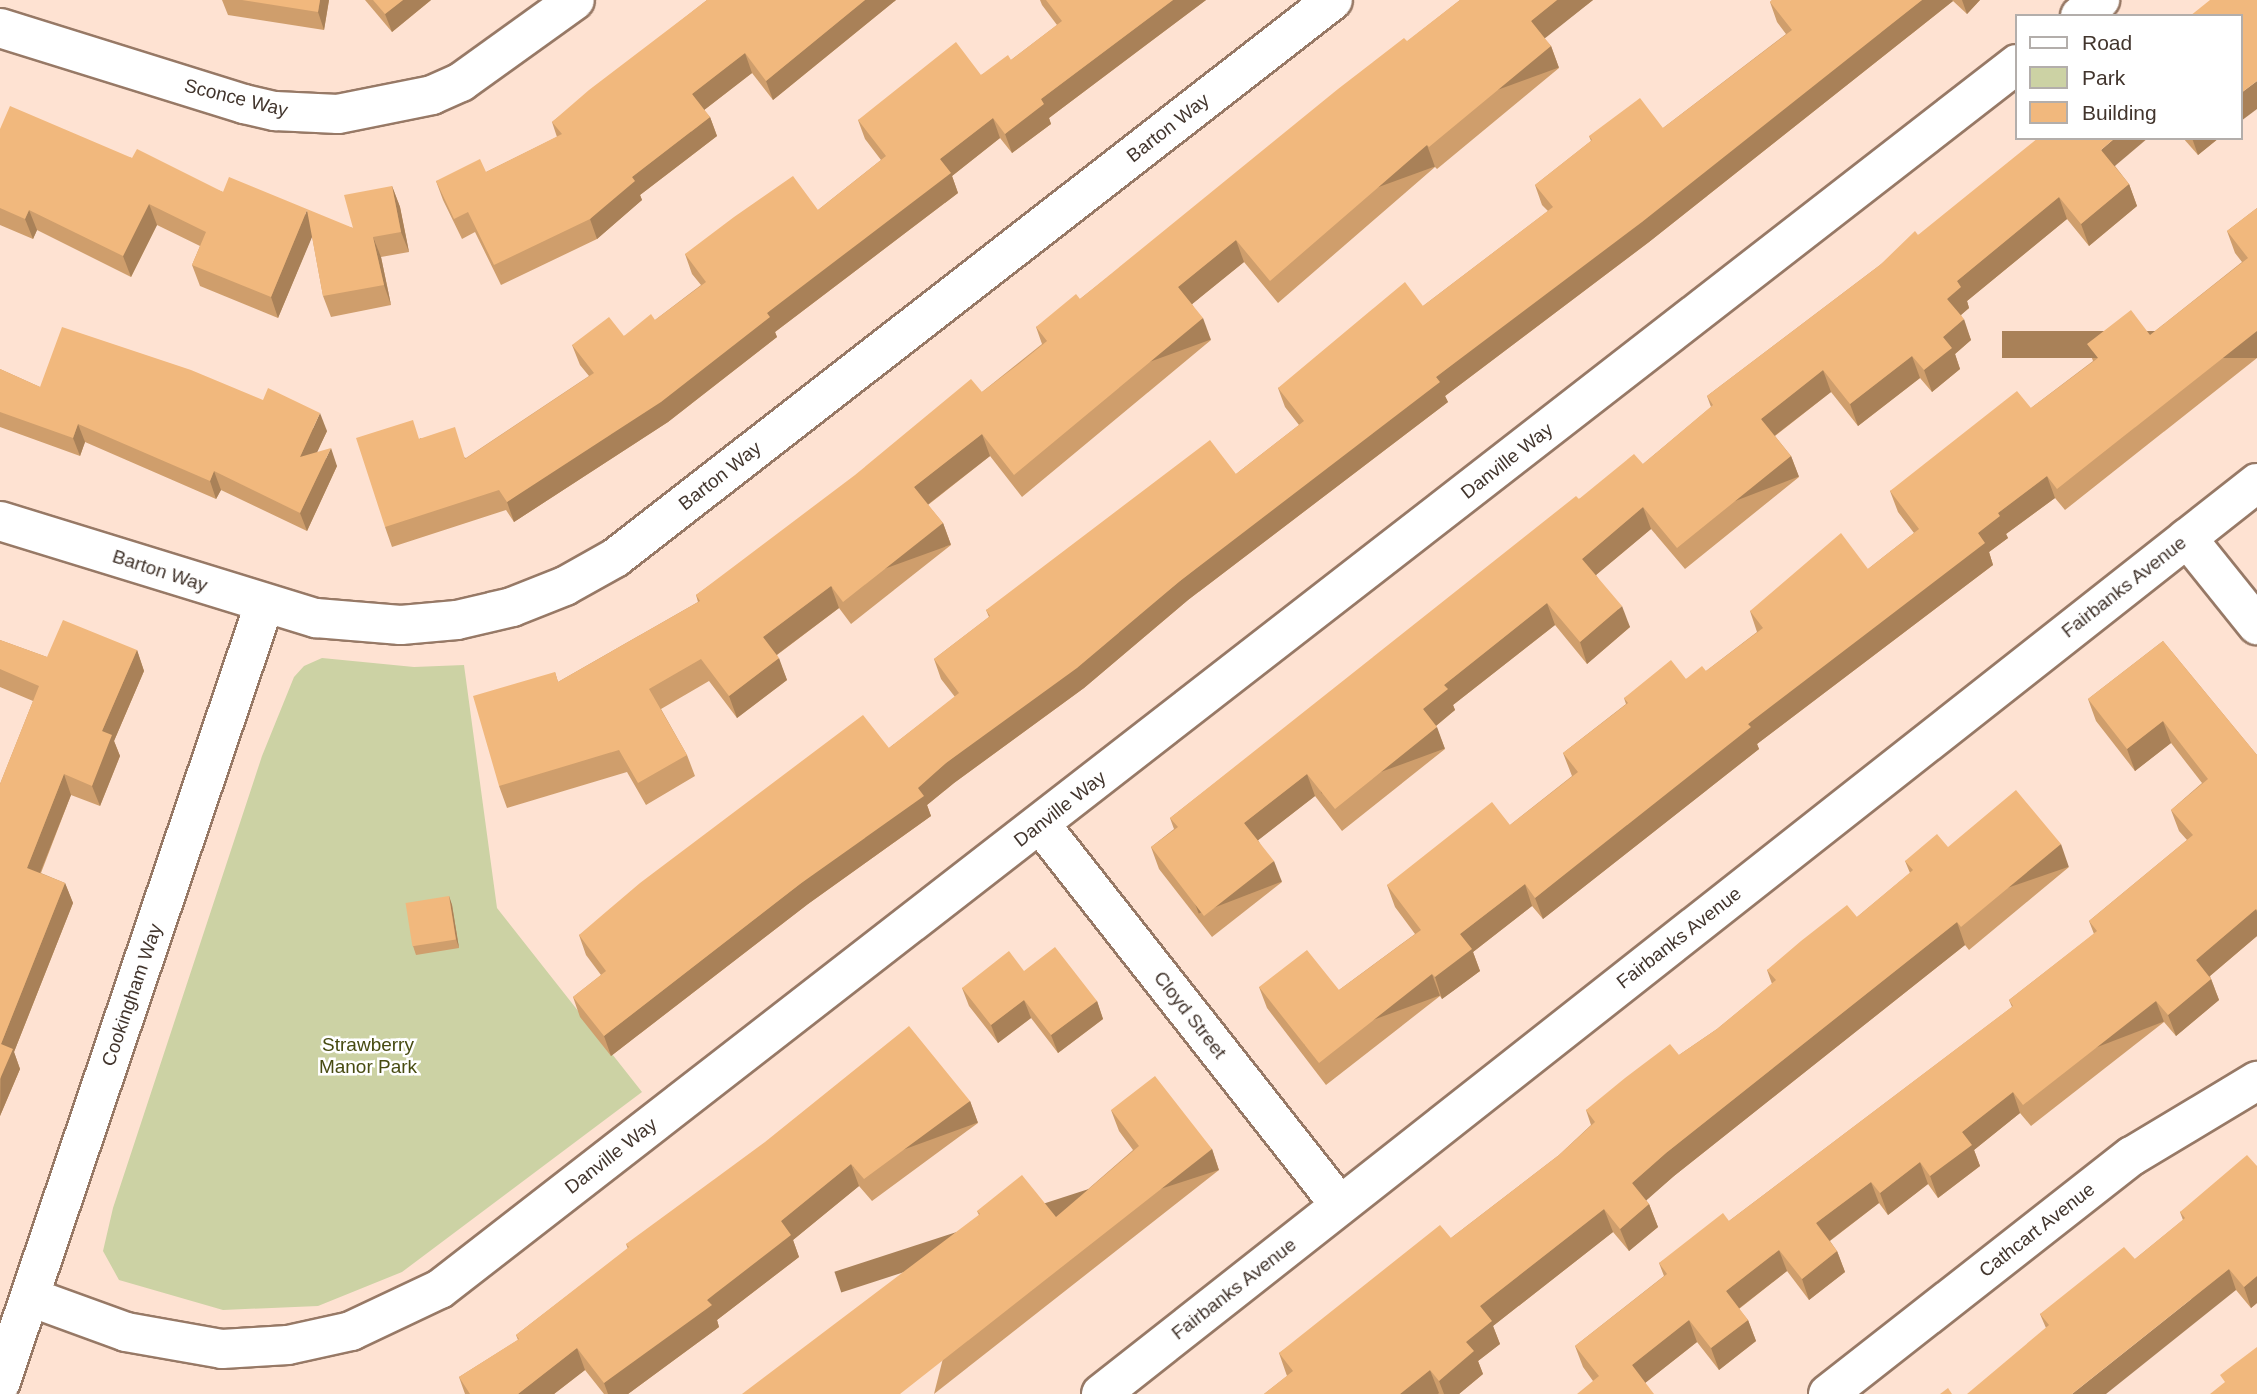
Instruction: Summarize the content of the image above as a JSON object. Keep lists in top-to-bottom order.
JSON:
{
  "streets": {
    "street": [
      "Sconce Way",
      "Barton Way",
      "Danville Way",
      "Fairbanks Avenue",
      "Cookingham Way",
      "Cloyd Street",
      "Cathcart Avenue"
    ]
  },
  "crossings": [
    ["Barton Way", "Cookingham Way"],
    ["Danville Way", "Cookingham Way"],
    ["Danville Way", "Cloyd Street"],
    ["Fairbanks Avenue", "Cloyd Street"]
  ],
  "parks": ["Strawberry Manor Park"],
  "legend": ["Road", "Park", "Building"]
}
